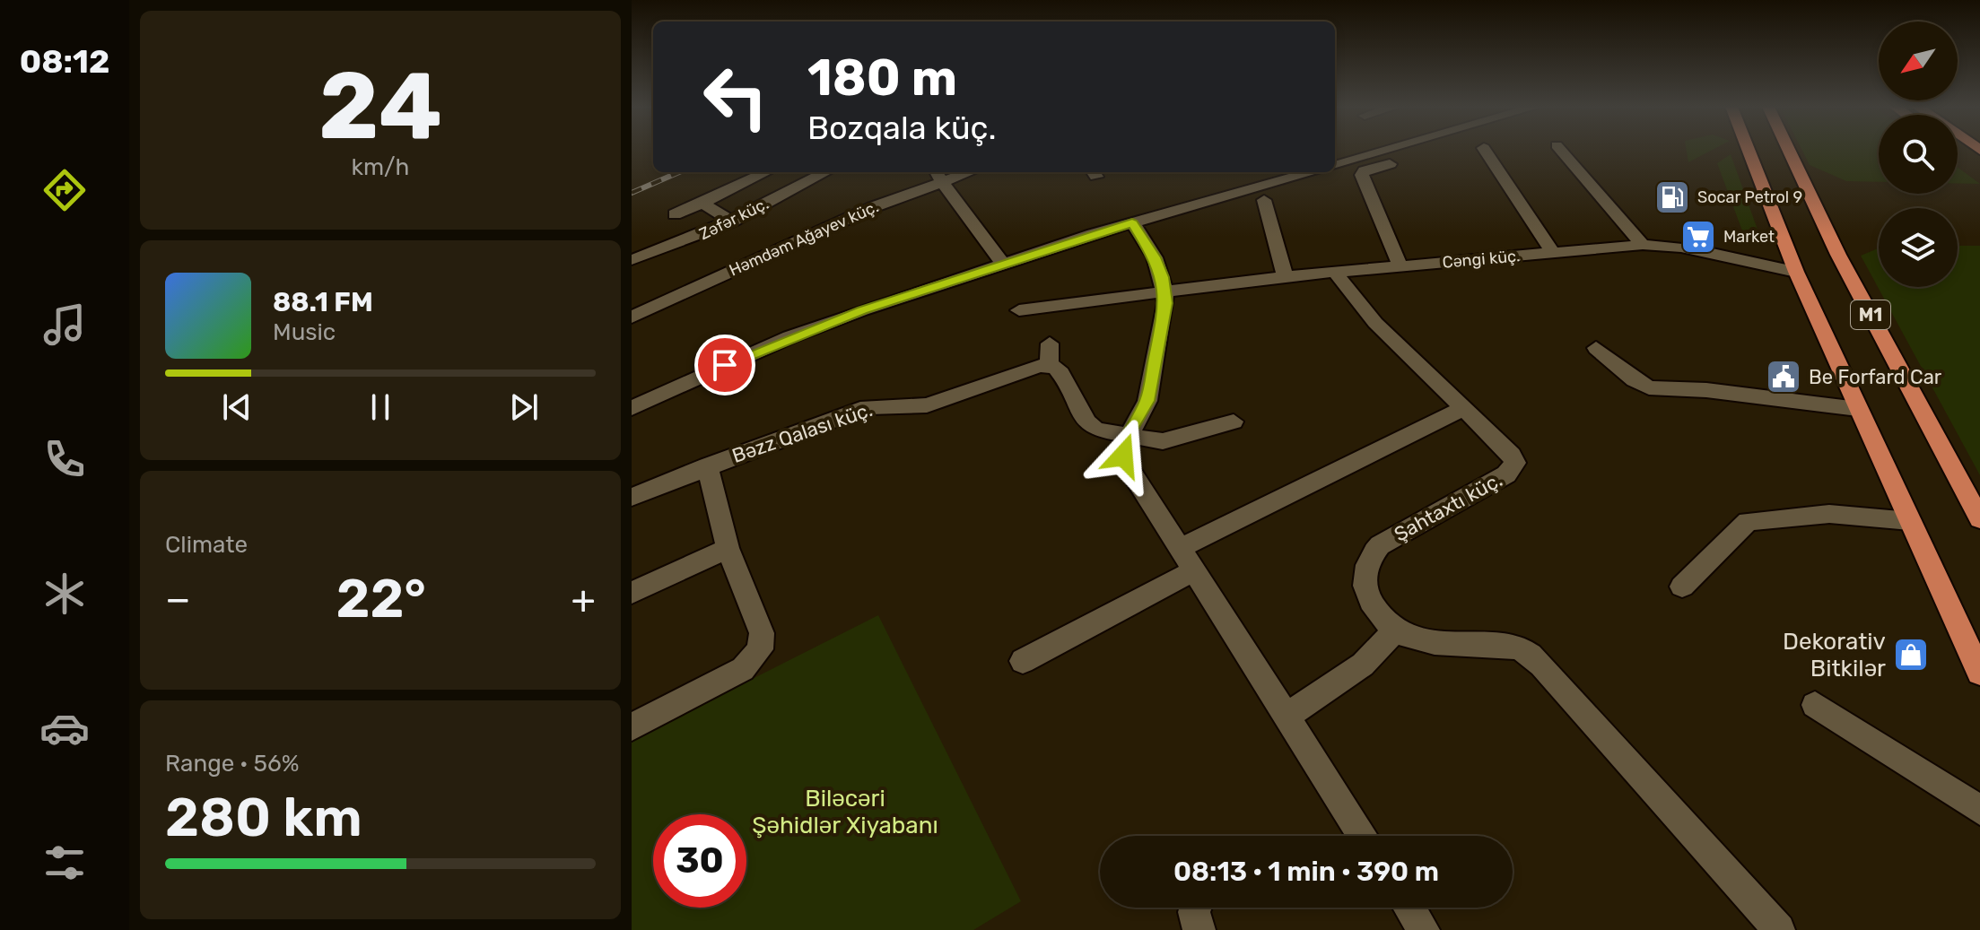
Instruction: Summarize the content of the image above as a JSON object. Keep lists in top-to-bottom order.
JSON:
{
  "streets": {
    "highway": ["M1"],
    "street": [
      "Zəfər küç.",
      "Həmdəm Ağayev küç.",
      "Cəngi küç.",
      "Bəzz Qalası küç.",
      "Şahtaxtı küç."
    ]
  },
  "crossings": [
    ["Cəngi küç.", "M1"],
    ["Cəngi küç.", "Şahtaxtı küç."]
  ],
  "parks": ["Biləcəri Şəhidlər Xiyabanı"],
  "places": {
    "fuel station": ["Socar Petrol 9"],
    "supermarket": ["Market"],
    "public building": ["Be Forfard Car"],
    "shop": ["Dekorativ Bitkilər"]
  },
  "north": "bottom left",
  "page": {
    "tabs": "08:12",
    "tile": [
      ["24", "km/h"],
      "Climate",
      ["Range · 56%", "280 km"]
    ],
    "turn": ["180 m", "Bozqala küç."],
    "song": ["88.1 FM", "Music"],
    "heat": ["−", "22°", "+"],
    "limit": "30",
    "trip": "08:13 · 1 min · 390 m"
  }
}
